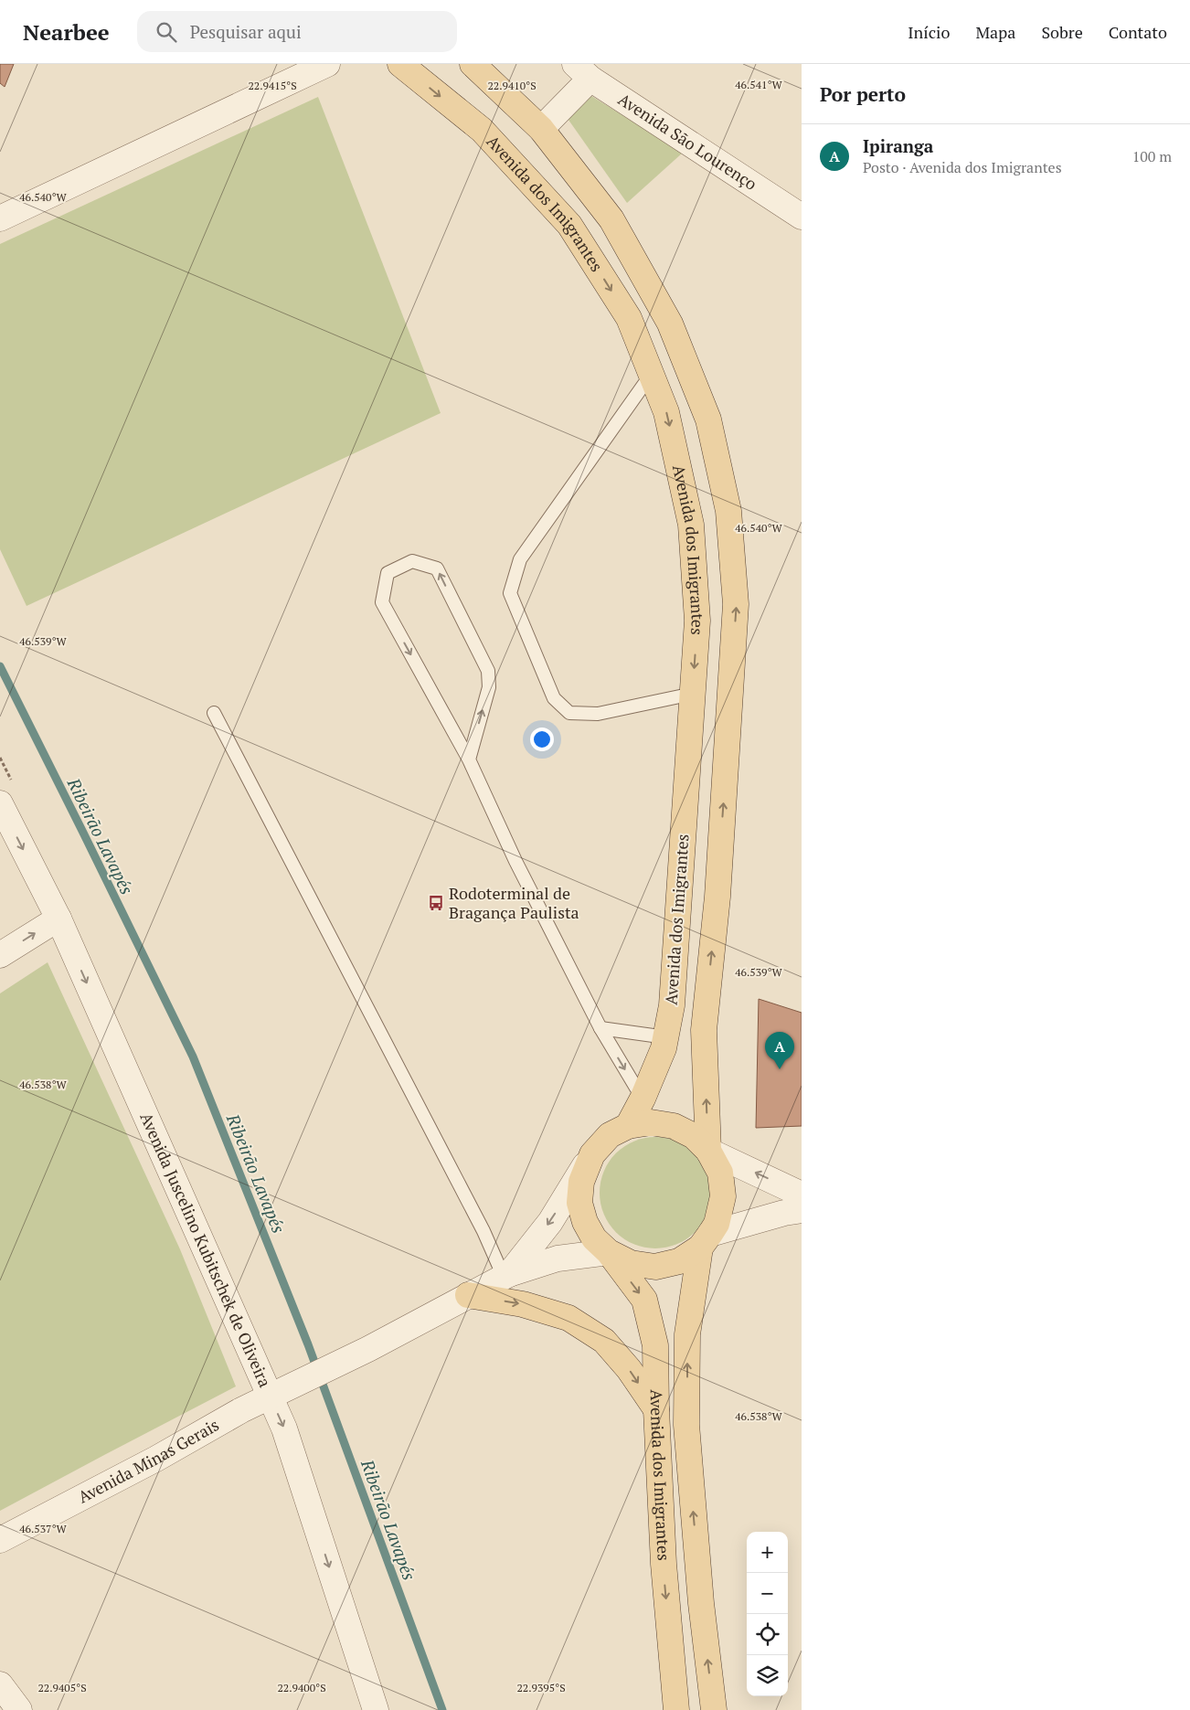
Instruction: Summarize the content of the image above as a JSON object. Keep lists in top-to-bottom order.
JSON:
{
  "streets": {
    "main road": ["Avenida dos Imigrantes"],
    "street": ["Avenida São Lourenço", "Avenida Juscelino Kubitschek de Oliveira", "Avenida Minas Gerais"]
  },
  "crossings": [
    ["Avenida dos Imigrantes", "Avenida Minas Gerais"],
    ["Avenida Juscelino Kubitschek de Oliveira", "Avenida Minas Gerais"]
  ],
  "one_way": ["Avenida Juscelino Kubitschek de Oliveira"],
  "water": ["Ribeirão Lavapés"],
  "places": {
    "bus stop": ["Rodoterminal de Bragança Paulista"]
  },
  "page": {
    "header": "Nearbee",
    "search": "Pesquisar aqui",
    "nav": [
      "Início",
      "Mapa",
      "Sobre",
      "Contato"
    ],
    "heading": "Por perto",
    "list": [
      {
        "mark": "A",
        "name": "Ipiranga",
        "note": "Posto · Avenida dos Imigrantes",
        "value": "100 m"
      }
    ],
    "pins": "A",
    "map_buttons": ["+", "−"]
  },
  "coordinates": [
    "46.541°W",
    "22.9415°S",
    "22.9410°S",
    "46.540°W",
    "46.539°W",
    "46.538°W",
    "46.537°W",
    "22.9405°S",
    "22.9400°S",
    "22.9395°S"
  ]
}
